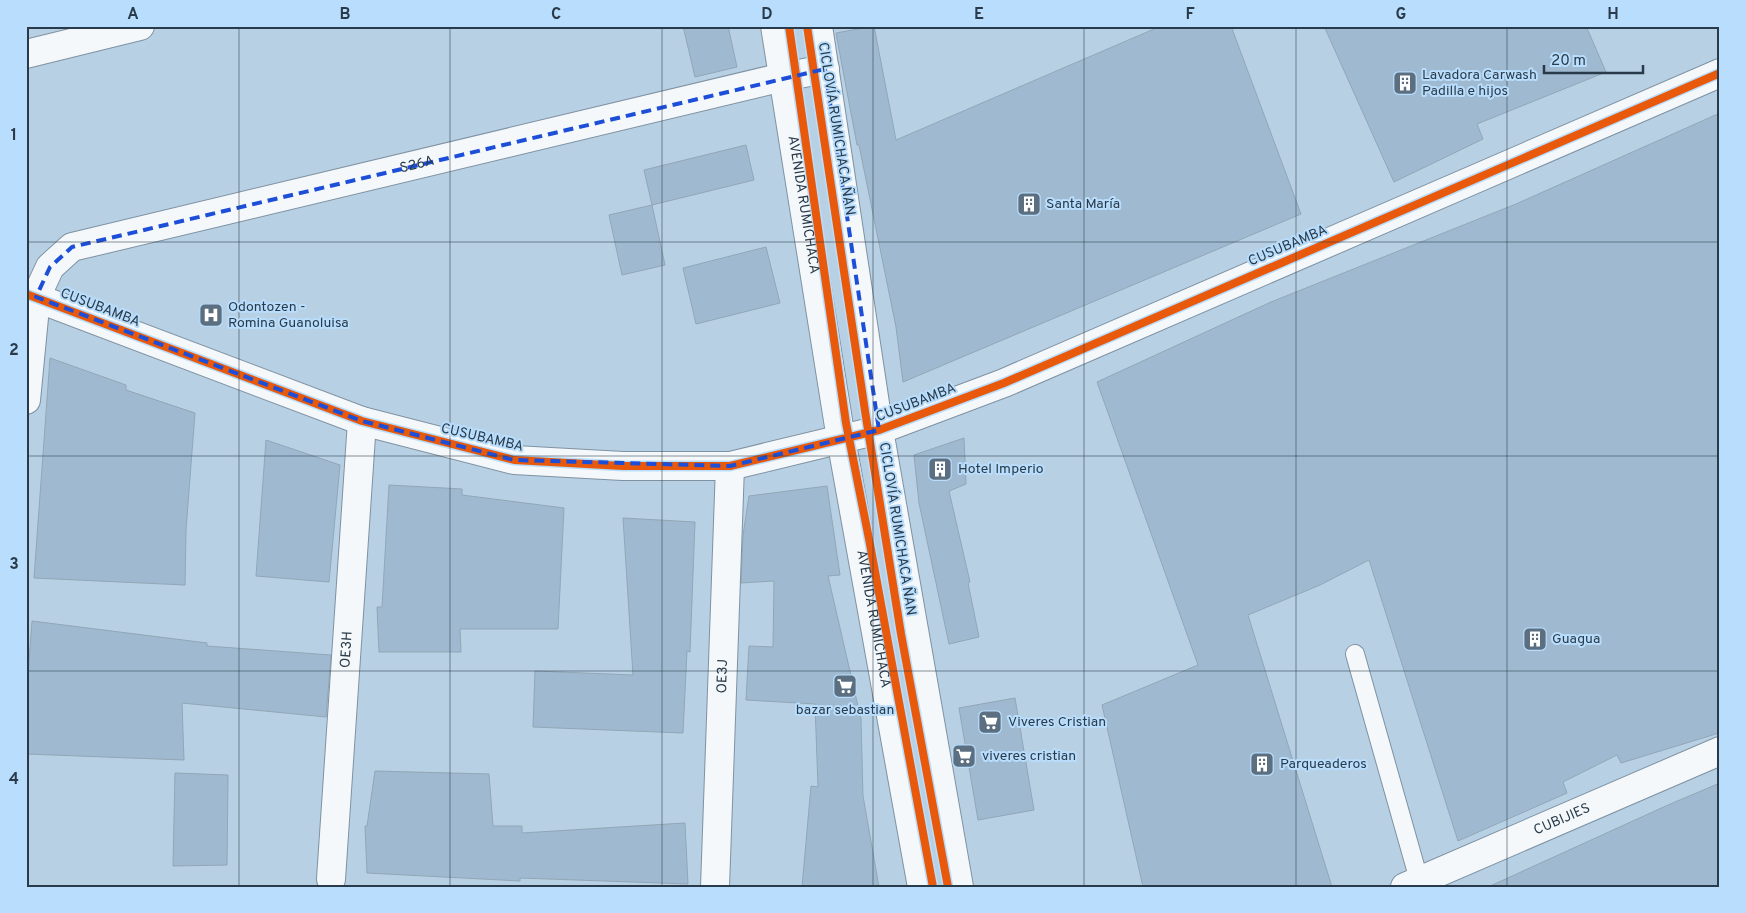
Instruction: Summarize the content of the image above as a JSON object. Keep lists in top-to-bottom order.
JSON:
{
  "streets": {
    "street": [
      "S26A",
      "AVENIDA RUMICHACA",
      "CUSUBAMBA",
      "OE3H",
      "OE3J",
      "CUBIJIES"
    ],
    "cycle path": ["CICLOVÍA RUMICHACA ÑAN"]
  },
  "crossings": [
    ["S26A", "AVENIDA RUMICHACA"],
    ["S26A", "CUSUBAMBA"],
    ["AVENIDA RUMICHACA", "CUSUBAMBA"],
    ["CUSUBAMBA", "OE3H"],
    ["CUSUBAMBA", "OE3J"]
  ],
  "places": {
    "building": [
      "Lavadora Carwash Padilla e hijos",
      "Santa María",
      "Hotel Imperio",
      "Guagua",
      "Parqueaderos"
    ],
    "hospital": ["Odontozen - Romina Guanoluisa"],
    "supermarket": ["bazar sebastian", "Viveres Cristian", "viveres cristian"]
  },
  "scale_bar": "20 m",
  "grid": {
    "columns": [
      "A",
      "B",
      "C",
      "D",
      "E",
      "F",
      "G",
      "H"
    ],
    "rows": [
      "1",
      "2",
      "3",
      "4"
    ]
  }
}
